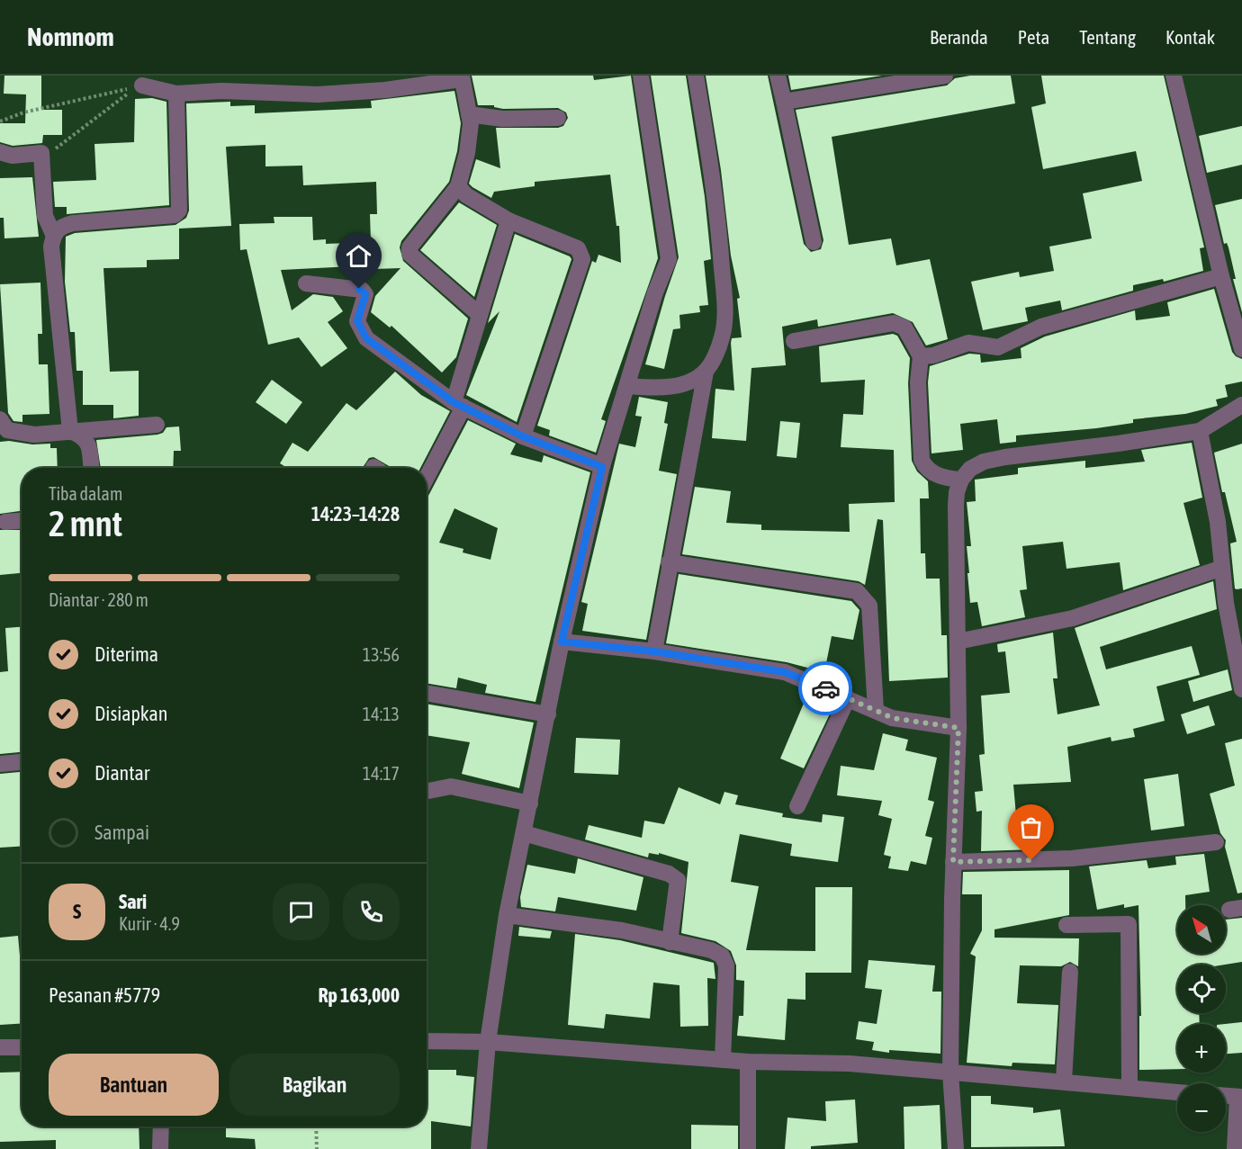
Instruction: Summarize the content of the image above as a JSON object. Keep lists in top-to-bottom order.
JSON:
{
  "north": "top left",
  "page": {
    "header": "Nomnom",
    "nav": [
      "Beranda",
      "Peta",
      "Tentang",
      "Kontak"
    ],
    "heading": ["2 mnt", "Tiba dalam", "14:23–14:28"],
    "panel": [
      "Sari",
      "Kurir · 4.9",
      "Pesanan #5779",
      "Rp 163,000"
    ],
    "bar": "Diantar · 280 m",
    "list": [
      ["Diterima", "13:56"],
      ["Disiapkan", "14:13"],
      ["Diantar", "14:17"],
      "Sampai"
    ],
    "round": "S",
    "map_buttons": ["+", "−"],
    "buttons": ["Bantuan", "Bagikan"]
  }
}
